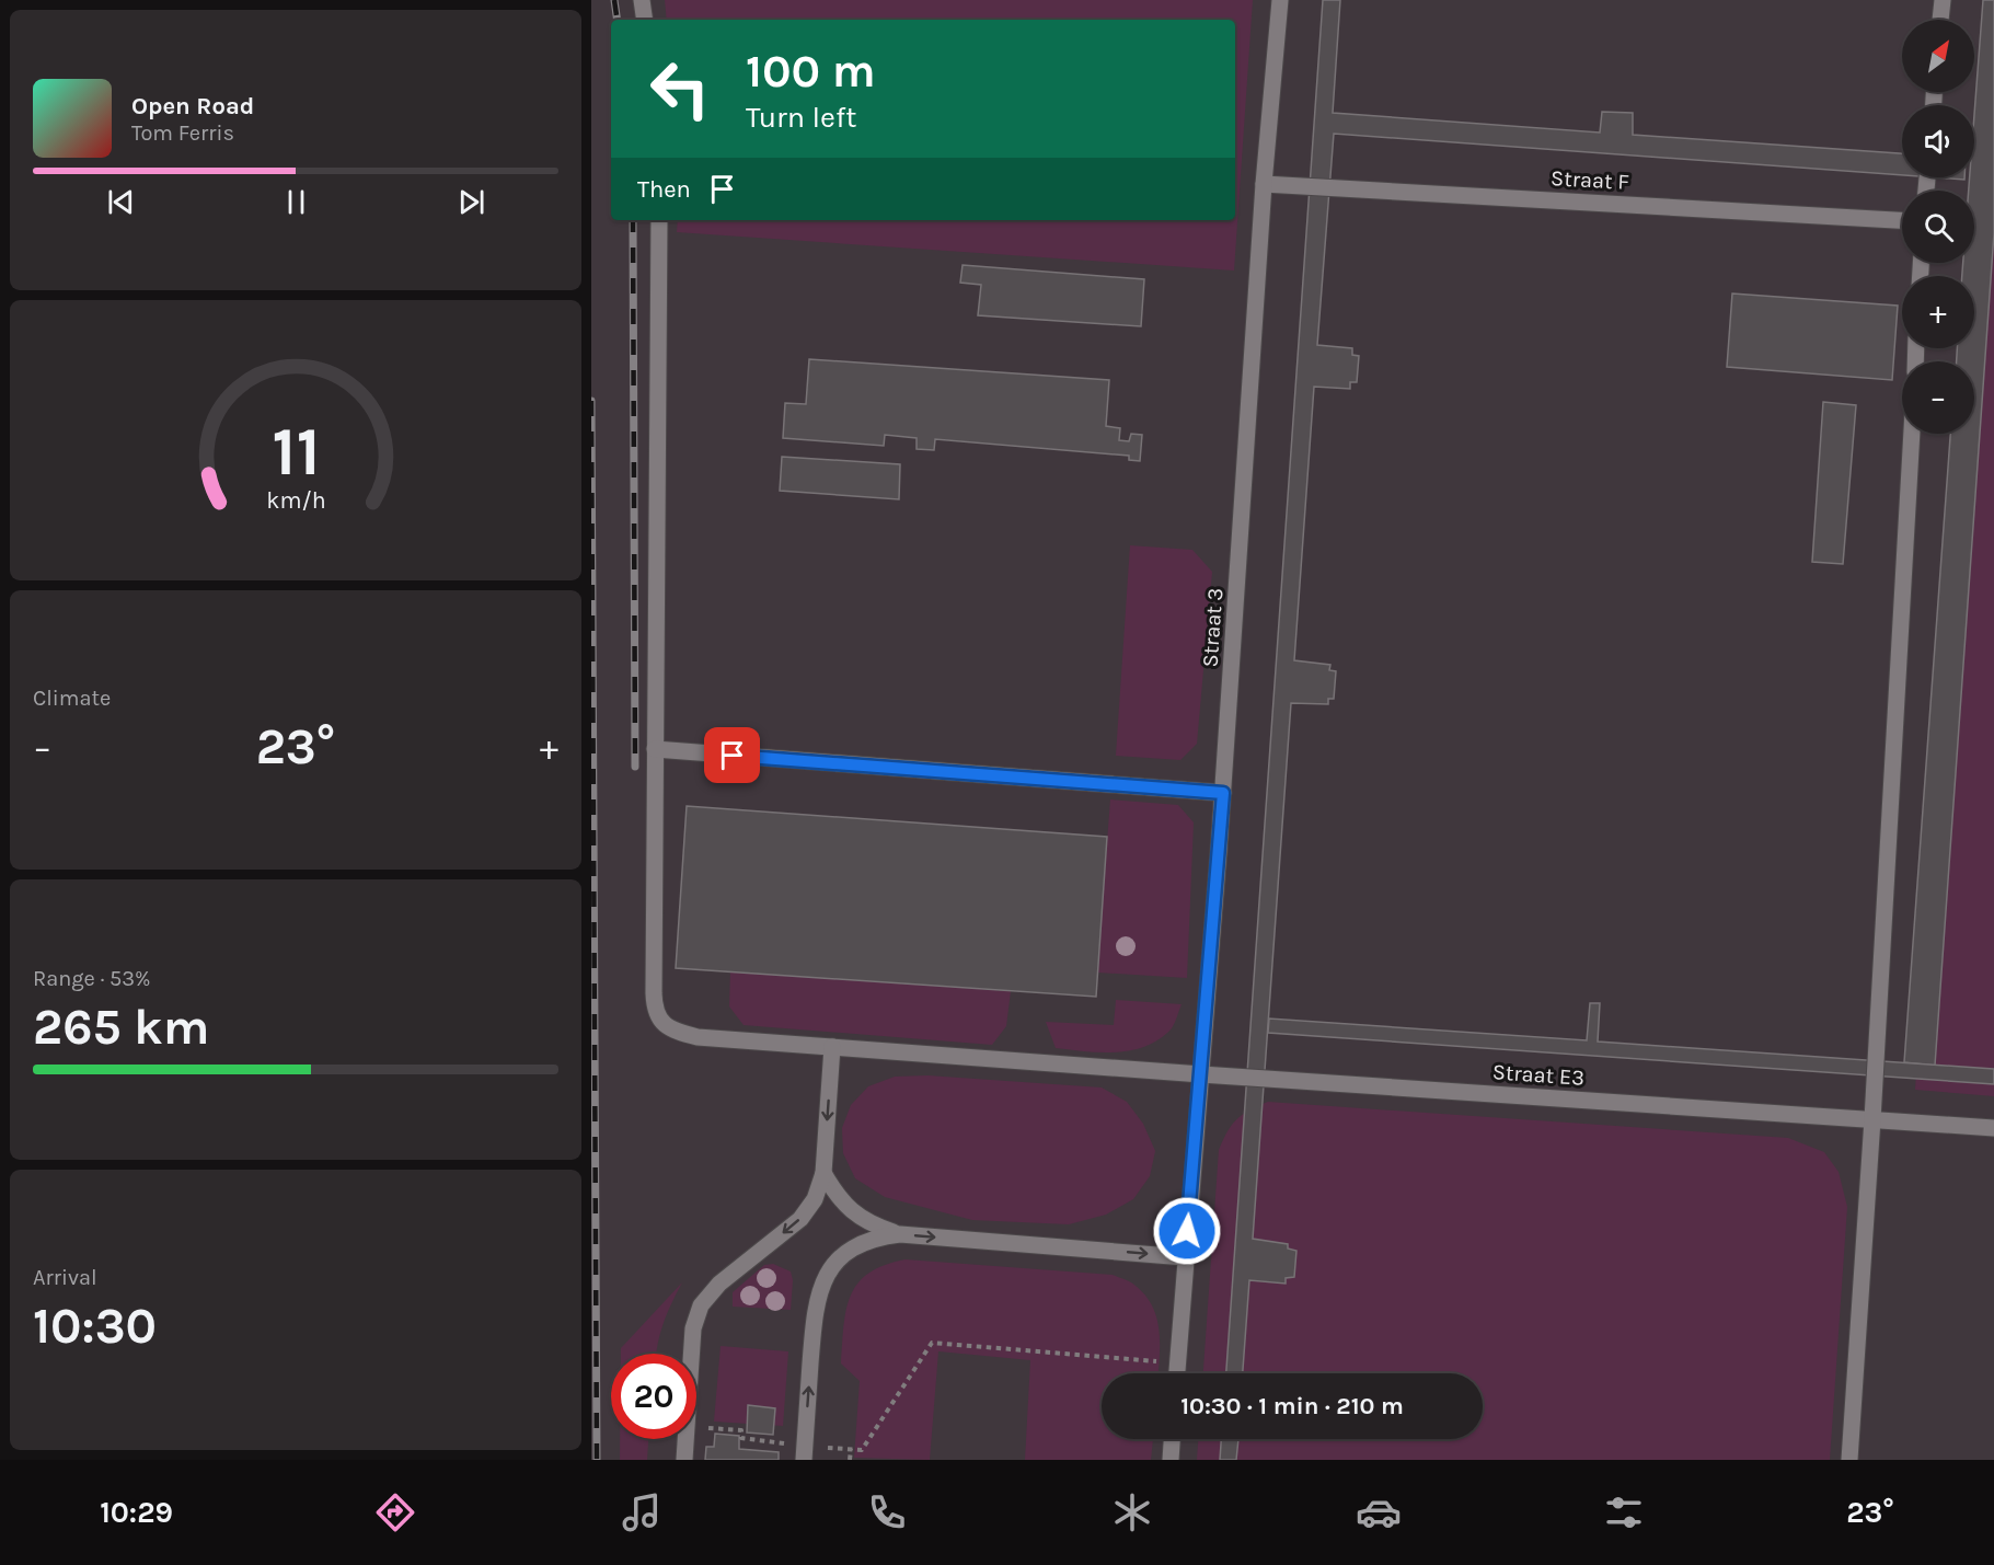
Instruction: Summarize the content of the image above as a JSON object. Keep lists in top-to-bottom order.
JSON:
{
  "streets": {
    "lane": ["Straat F", "Straat 3", "Straat E3"]
  },
  "crossings": [
    ["Straat F", "Straat 3"],
    ["Straat 3", "Straat E3"]
  ],
  "north": "top right",
  "page": {
    "map_buttons": ["+", "−"],
    "turn": ["100 m", "Turn left"],
    "song": ["Open Road", "Tom Ferris"],
    "then": "Then",
    "tile": [
      "Climate",
      ["Range · 53%", "265 km"],
      ["Arrival", "10:30"]
    ],
    "heat": ["−", "23°", "+"],
    "limit": "20",
    "trip": "10:30 · 1 min · 210 m",
    "tabs": ["10:29", "23°"],
    "gauge": ["11", "km/h"]
  }
}
